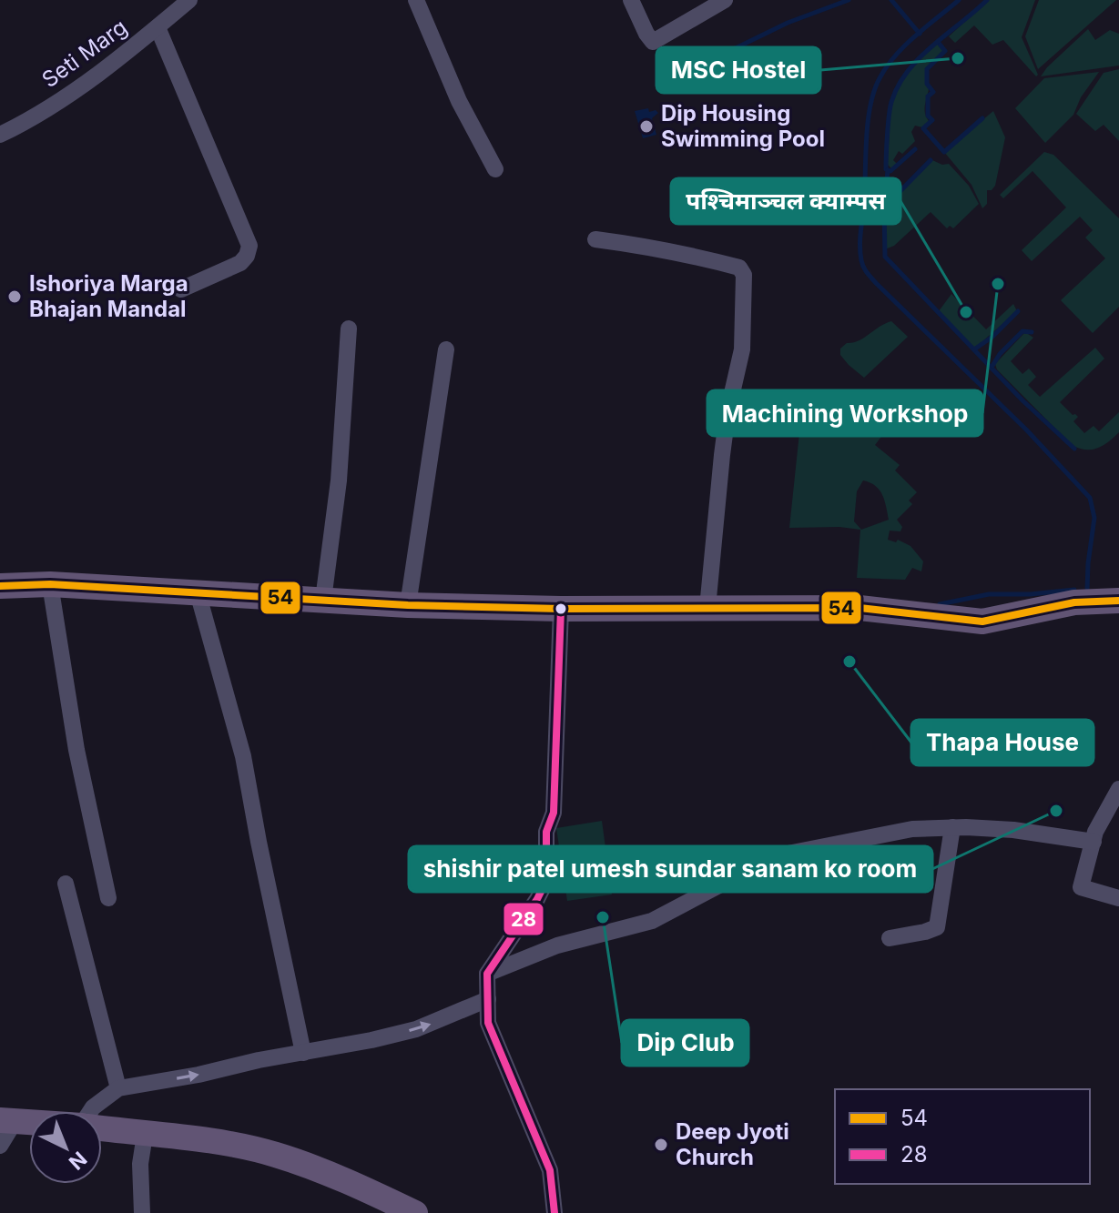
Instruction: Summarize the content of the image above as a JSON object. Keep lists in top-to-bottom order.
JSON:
{
  "streets": {
    "street": ["Seti Marg"]
  },
  "places": [
    "MSC Hostel",
    "Dip Housing Swimming Pool",
    "Machining Workshop",
    "Ishoriya Marga Bhajan Mandal",
    "पश्‍चिमाञ्‍चल क्याम्पस",
    "Thapa House",
    "shishir patel umesh sundar sanam ko room",
    "Dip Club",
    "Deep Jyoti Church"
  ],
  "lines": ["transit line 54", "transit line 28"],
  "legend": ["54", "28"],
  "north": "bottom right"
}
